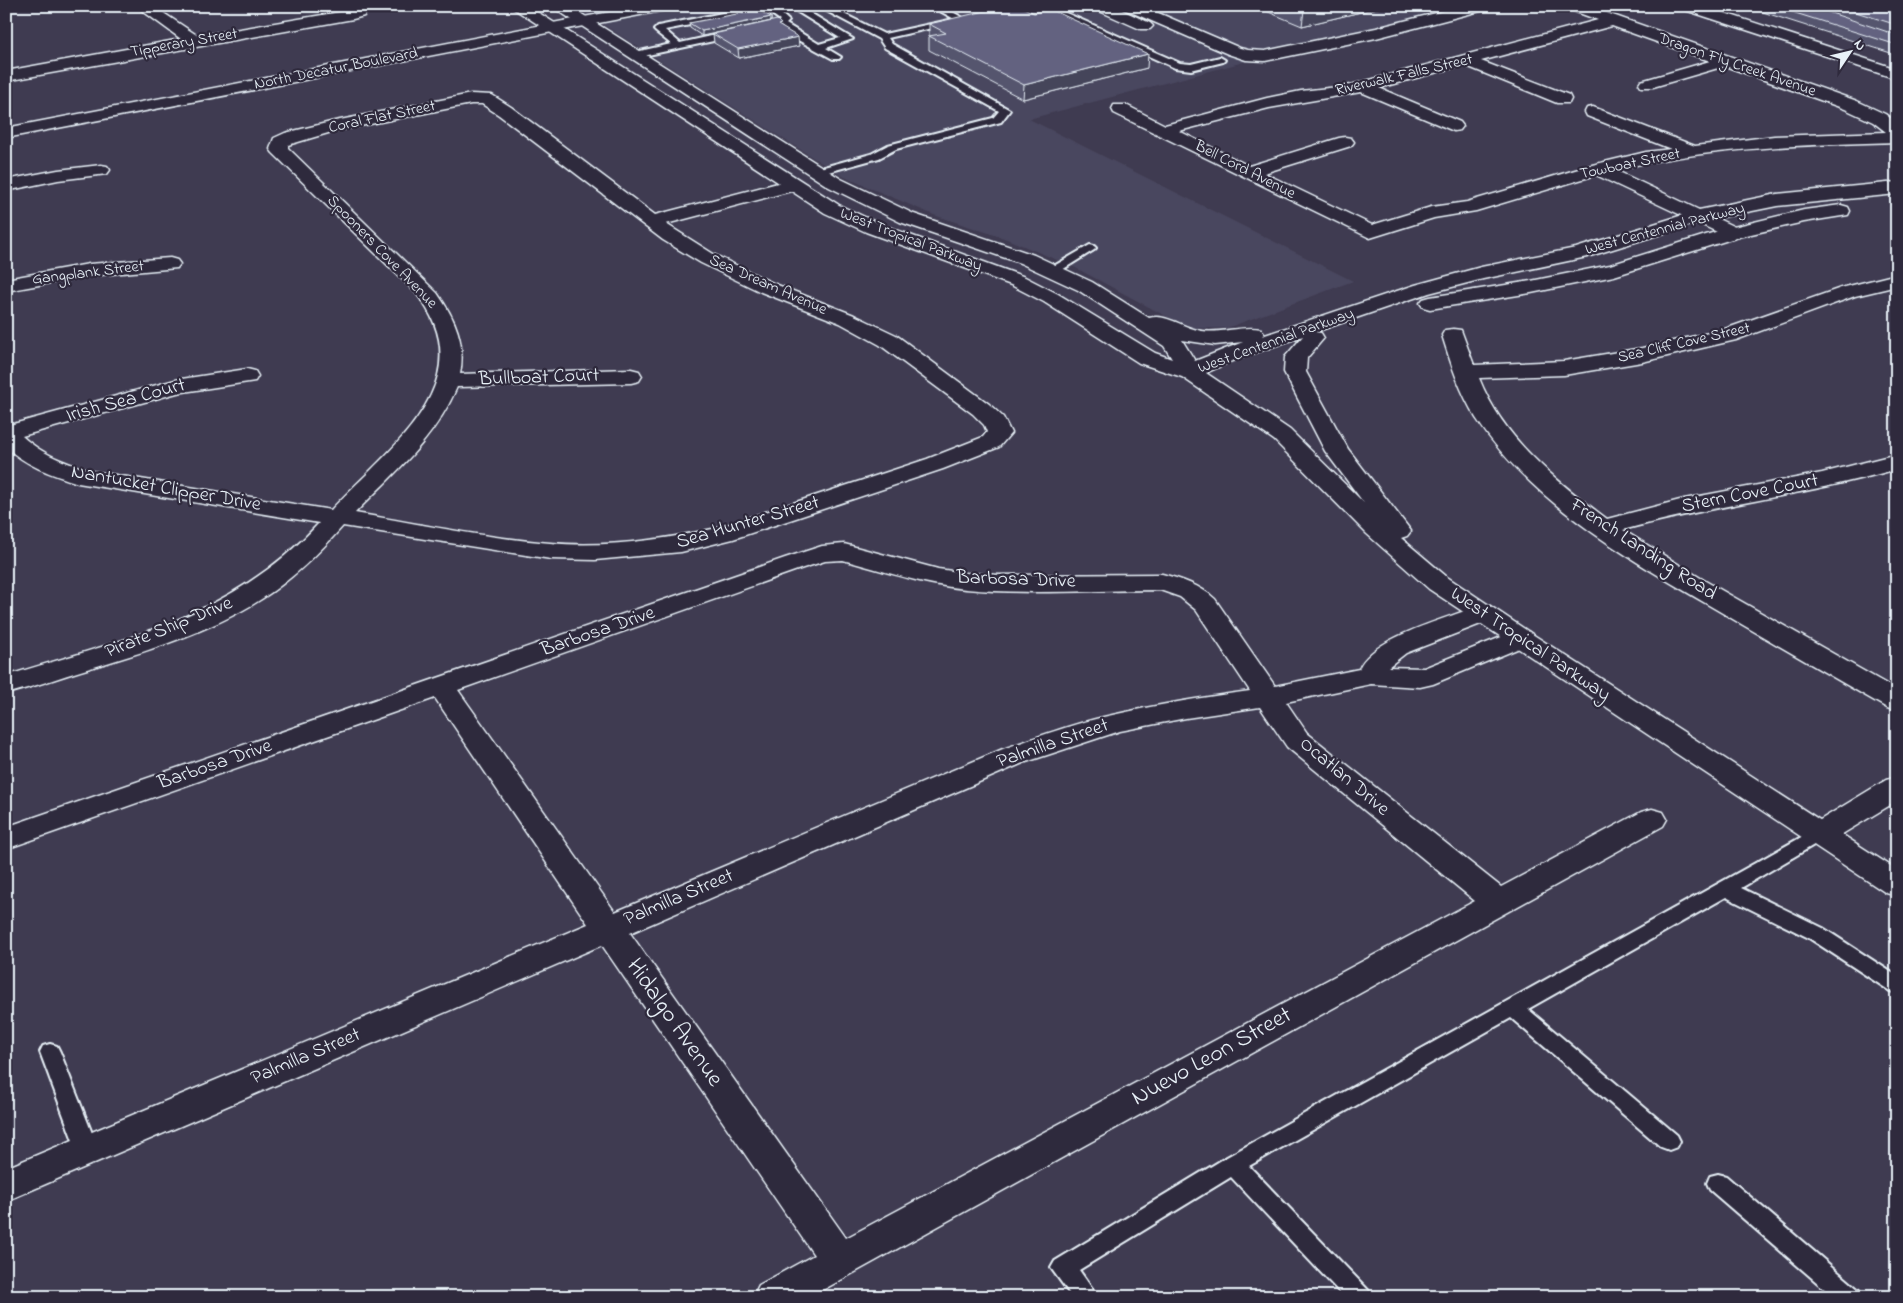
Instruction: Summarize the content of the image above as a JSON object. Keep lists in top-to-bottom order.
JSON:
{
  "streets": {
    "street": [
      "Tipperary Street",
      "Dragon Fly Creek Avenue",
      "North Decatur Boulevard",
      "Riverwalk Falls Street",
      "Coral Flat Street",
      "Towboat Street",
      "Bell Cord Avenue",
      "West Centennial Parkway",
      "West Tropical Parkway",
      "Spooners Cove Avenue",
      "Gangplank Street",
      "Sea Dream Avenue",
      "Sea Cliff Cove Street",
      "Bullboat Court",
      "Irish Sea Court",
      "Nantucket Clipper Drive",
      "Stern Cove Court",
      "Sea Hunter Street",
      "French Landing Road",
      "Barbosa Drive",
      "Pirate Ship Drive",
      "Palmilla Street",
      "Ocatlan Drive",
      "Hidalgo Avenue",
      "Nuevo Leon Street"
    ]
  },
  "crossings": [
    ["Dragon Fly Creek Avenue", "Riverwalk Falls Street"],
    ["North Decatur Boulevard", "West Tropical Parkway"],
    ["Riverwalk Falls Street", "Bell Cord Avenue"],
    ["Coral Flat Street", "Spooners Cove Avenue"],
    ["Coral Flat Street", "Sea Dream Avenue"],
    ["Towboat Street", "Bell Cord Avenue"],
    ["West Centennial Parkway", "West Tropical Parkway"],
    ["West Tropical Parkway", "Palmilla Street"],
    ["Spooners Cove Avenue", "Bullboat Court"],
    ["Spooners Cove Avenue", "Nantucket Clipper Drive"],
    ["Spooners Cove Avenue", "Sea Hunter Street"],
    ["Spooners Cove Avenue", "Pirate Ship Drive"],
    ["Sea Dream Avenue", "Sea Hunter Street"],
    ["Sea Cliff Cove Street", "French Landing Road"],
    ["Irish Sea Court", "Nantucket Clipper Drive"],
    ["Nantucket Clipper Drive", "Sea Hunter Street"],
    ["Nantucket Clipper Drive", "Pirate Ship Drive"],
    ["Stern Cove Court", "French Landing Road"],
    ["Sea Hunter Street", "Pirate Ship Drive"],
    ["Barbosa Drive", "Ocatlan Drive"],
    ["Barbosa Drive", "Hidalgo Avenue"],
    ["Palmilla Street", "Ocatlan Drive"],
    ["Palmilla Street", "Hidalgo Avenue"],
    ["Ocatlan Drive", "Nuevo Leon Street"],
    ["Hidalgo Avenue", "Nuevo Leon Street"]
  ],
  "north": "top right"
}
